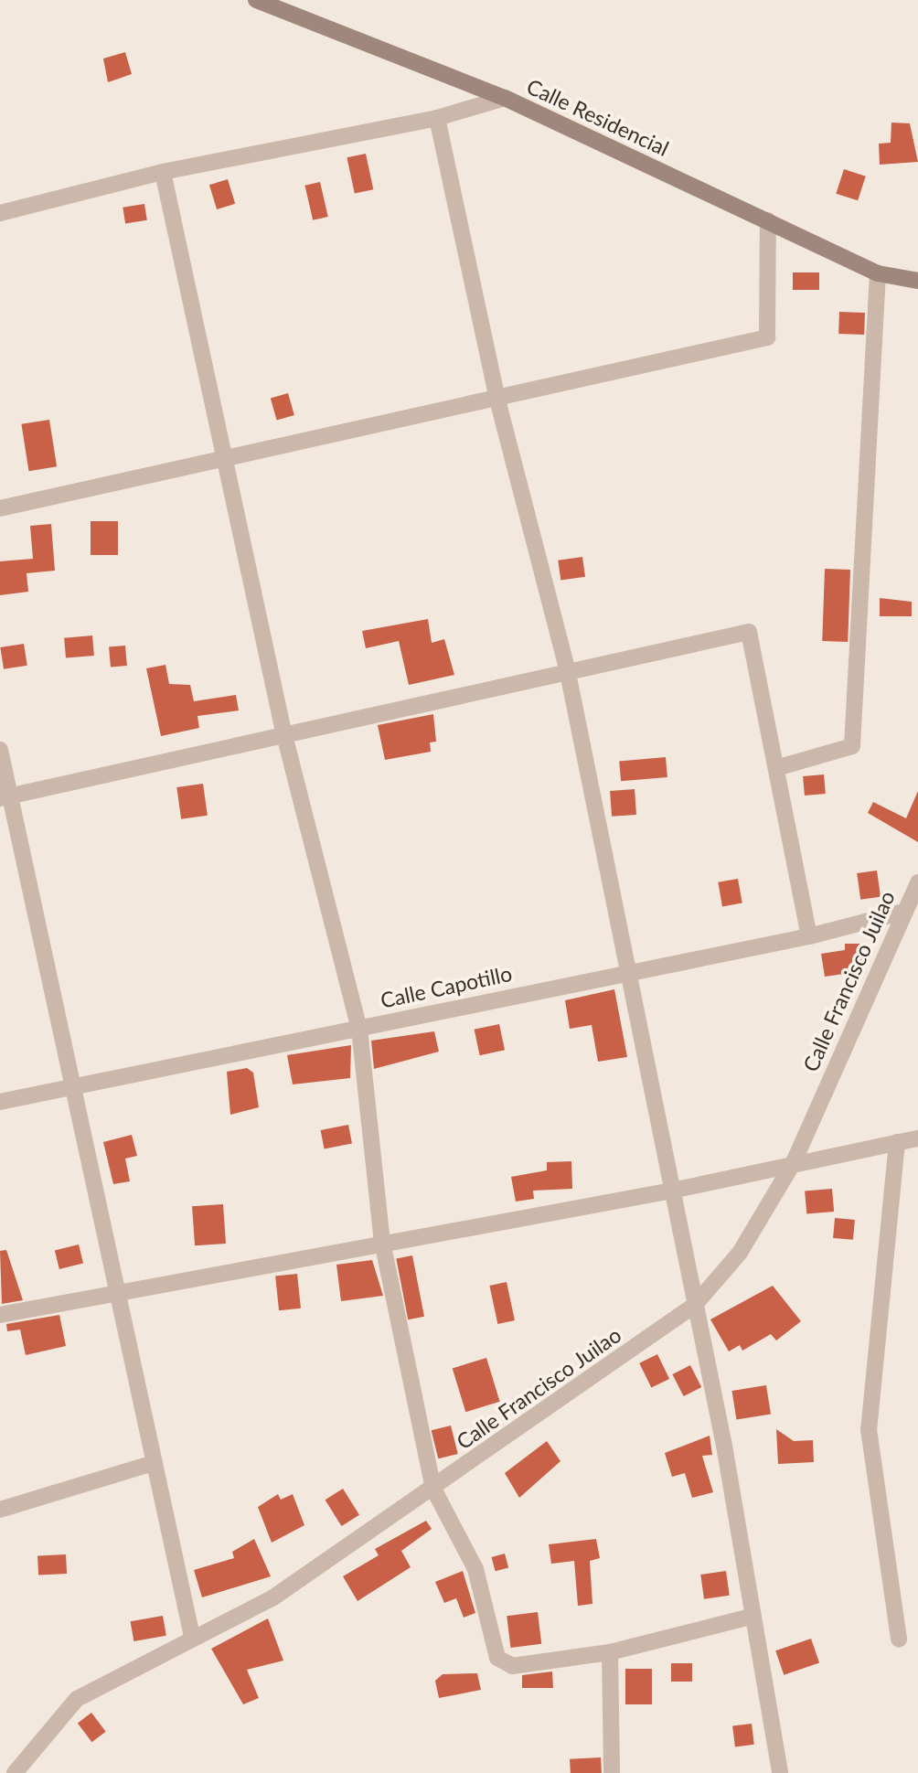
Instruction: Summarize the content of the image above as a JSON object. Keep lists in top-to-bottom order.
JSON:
{
  "streets": {
    "main road": ["Calle Residencial"],
    "street": ["Calle Francisco Juilao", "Calle Capotillo"]
  },
  "crossings": [
    ["Calle Francisco Juilao", "Calle Capotillo"]
  ]
}
